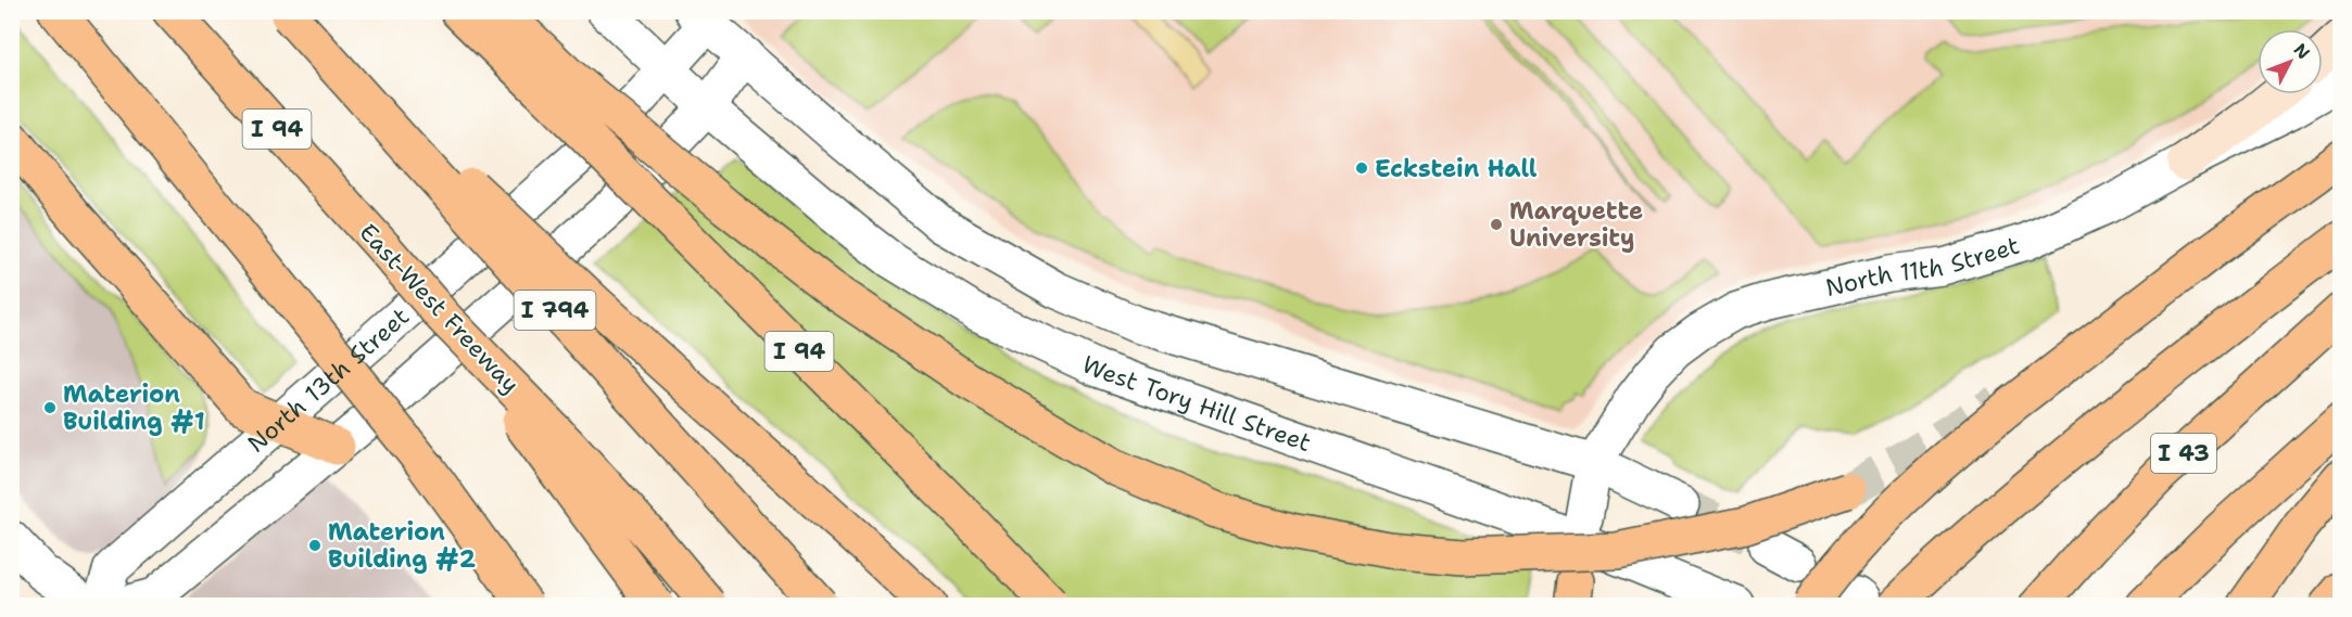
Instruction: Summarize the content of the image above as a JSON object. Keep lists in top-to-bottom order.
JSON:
{
  "streets": {
    "highway": [
      "I 94",
      "East-West Freeway",
      "I 794",
      "I 43"
    ],
    "street": ["North 11th Street", "North 13th Street", "West Tory Hill Street"]
  },
  "crossings": [
    ["I 94", "East-West Freeway"],
    ["North 13th Street", "West Tory Hill Street"]
  ],
  "places": [
    "Eckstein Hall",
    "Marquette University",
    "Materion Building #1",
    "Materion Building #2"
  ],
  "north": "top right"
}
